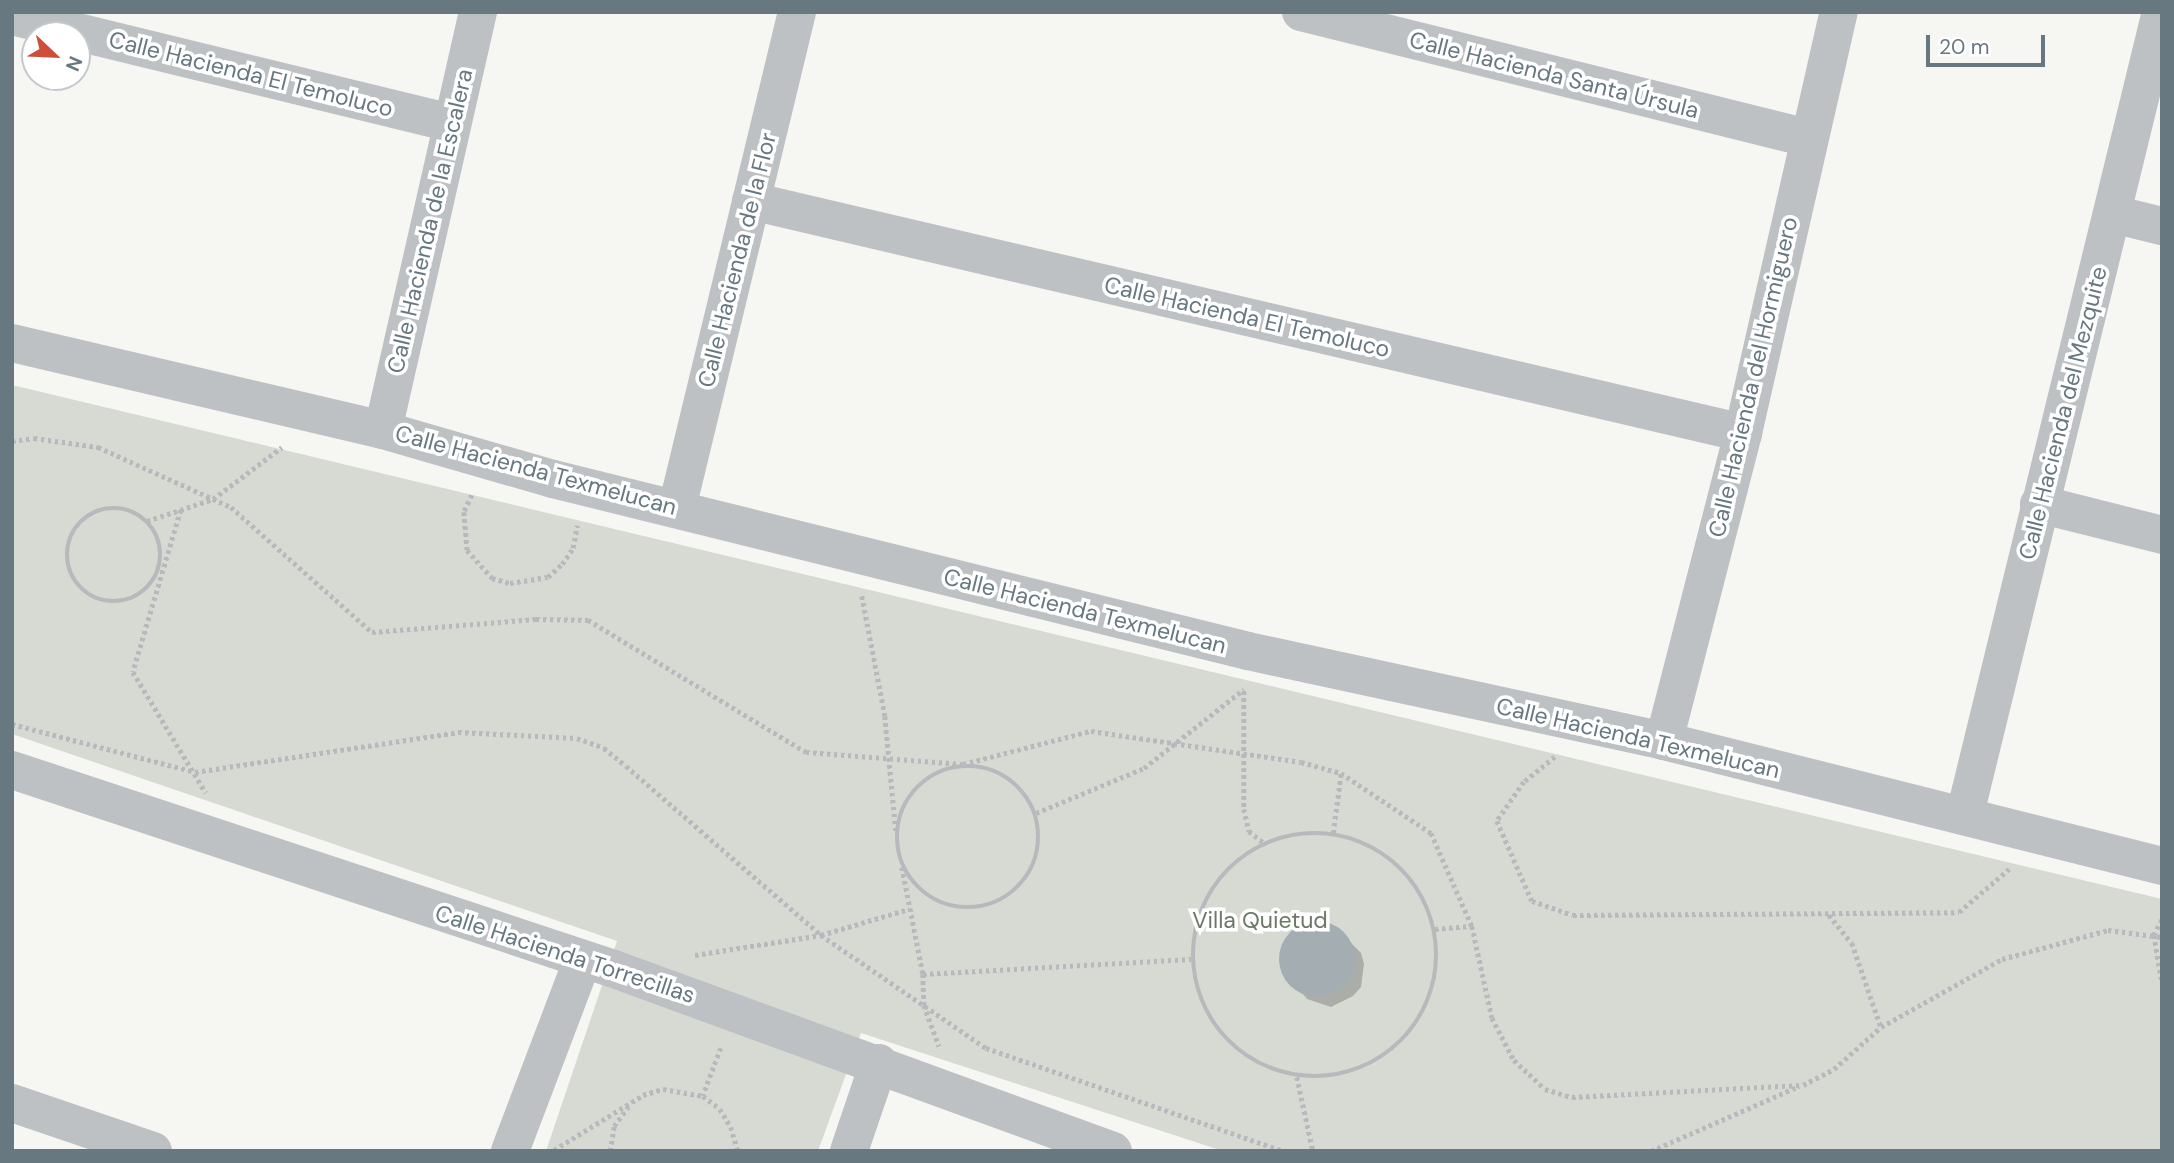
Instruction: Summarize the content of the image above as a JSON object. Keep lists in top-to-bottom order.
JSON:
{
  "streets": {
    "street": [
      "Calle Hacienda El Temoluco",
      "Calle Hacienda Santa Úrsula",
      "Calle Hacienda de la Escalera",
      "Calle Hacienda de la Flor",
      "Calle Hacienda del Hormiguero",
      "Calle Hacienda del Mezquite",
      "Calle Hacienda Texmelucan",
      "Calle Hacienda Torrecillas"
    ]
  },
  "crossings": [
    ["Calle Hacienda El Temoluco", "Calle Hacienda de la Escalera"],
    ["Calle Hacienda El Temoluco", "Calle Hacienda de la Flor"],
    ["Calle Hacienda El Temoluco", "Calle Hacienda del Hormiguero"],
    ["Calle Hacienda Santa Úrsula", "Calle Hacienda del Hormiguero"],
    ["Calle Hacienda de la Escalera", "Calle Hacienda Texmelucan"],
    ["Calle Hacienda de la Flor", "Calle Hacienda Texmelucan"],
    ["Calle Hacienda del Hormiguero", "Calle Hacienda Texmelucan"],
    ["Calle Hacienda del Mezquite", "Calle Hacienda Texmelucan"]
  ],
  "parks": ["Villa Quietud"],
  "scale_bar": "20 m",
  "north": "bottom right"
}
